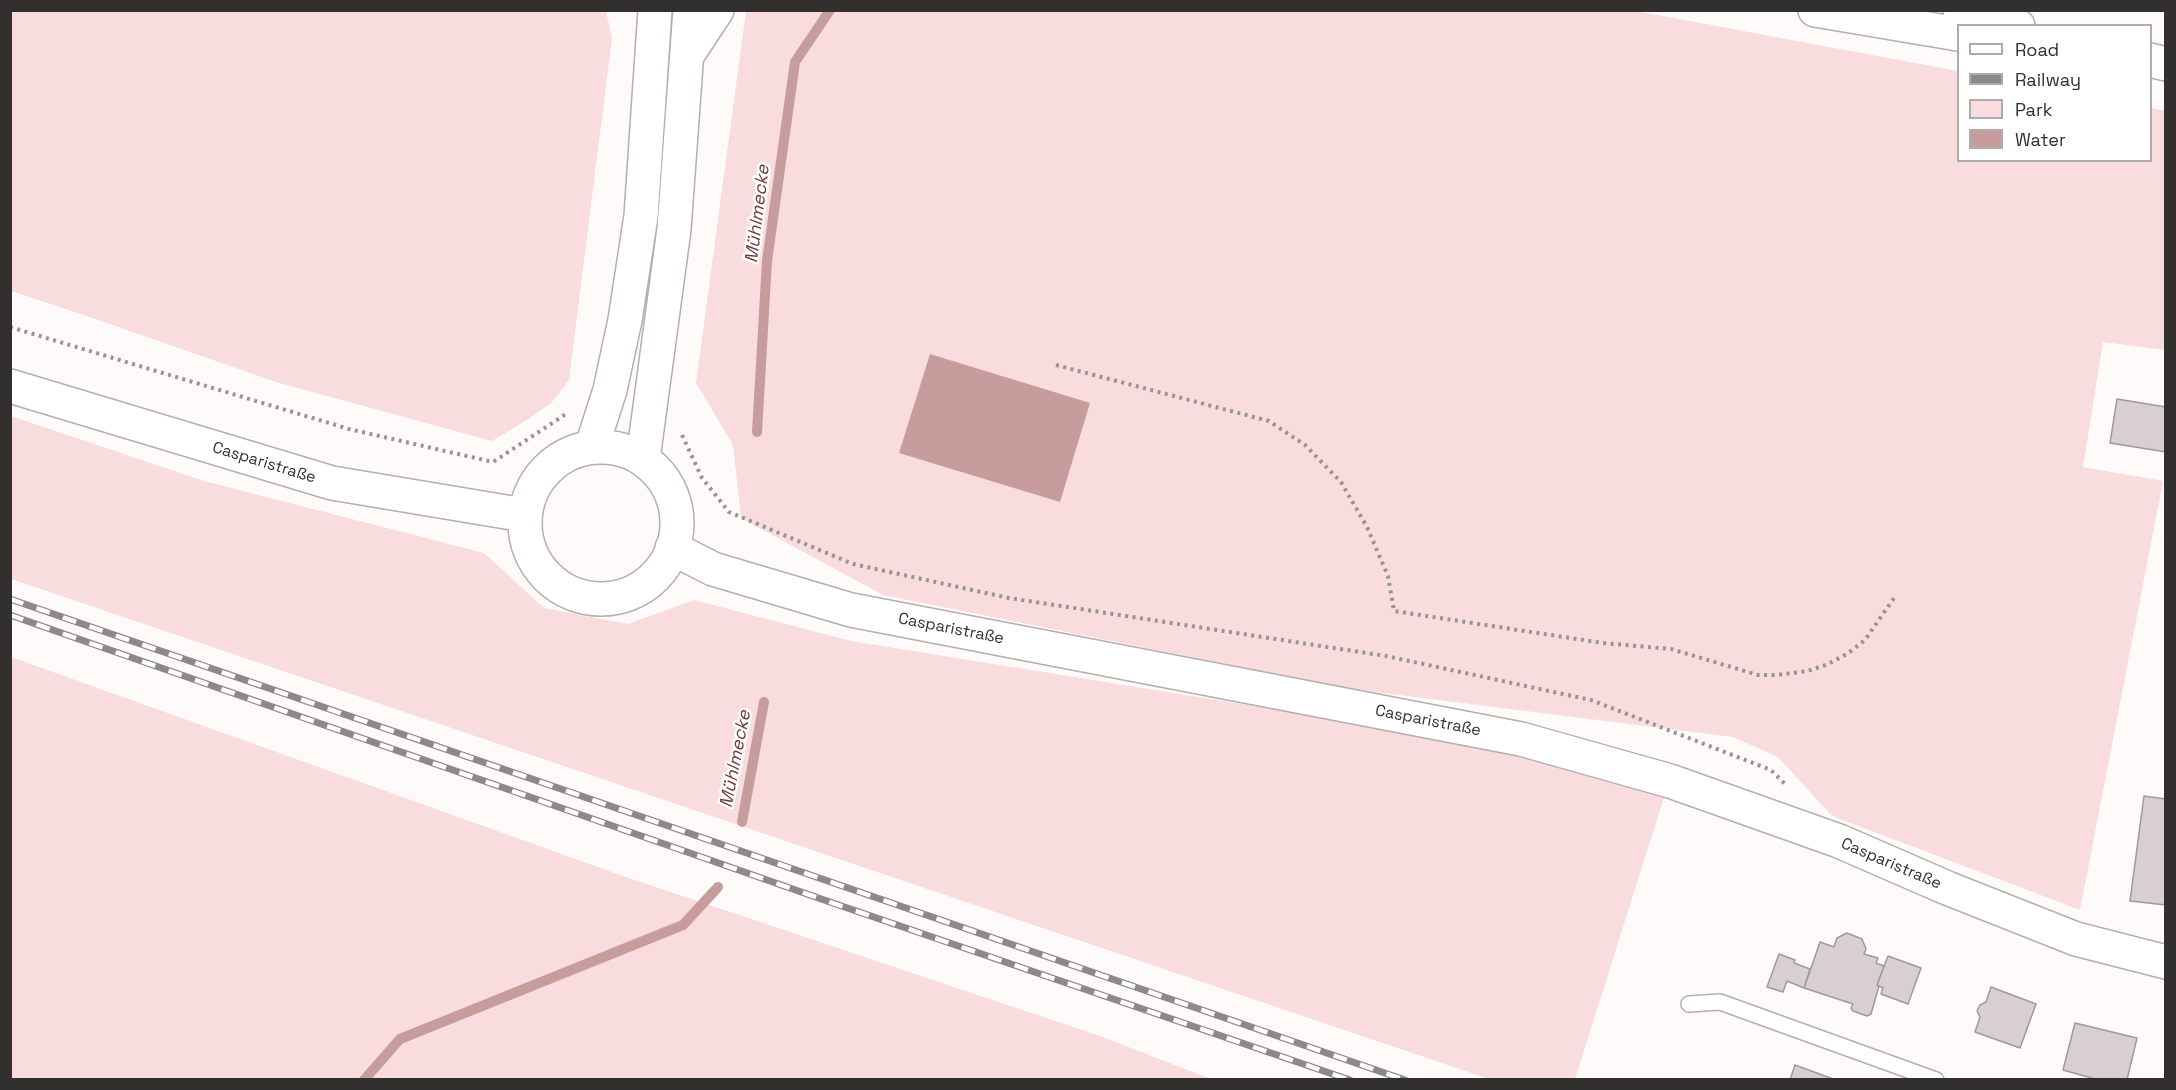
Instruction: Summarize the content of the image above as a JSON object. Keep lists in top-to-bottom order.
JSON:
{
  "streets": {
    "main road": ["Casparistraße"]
  },
  "water": ["Mühlmecke"],
  "legend": [
    "Road",
    "Railway",
    "Park",
    "Water"
  ]
}
